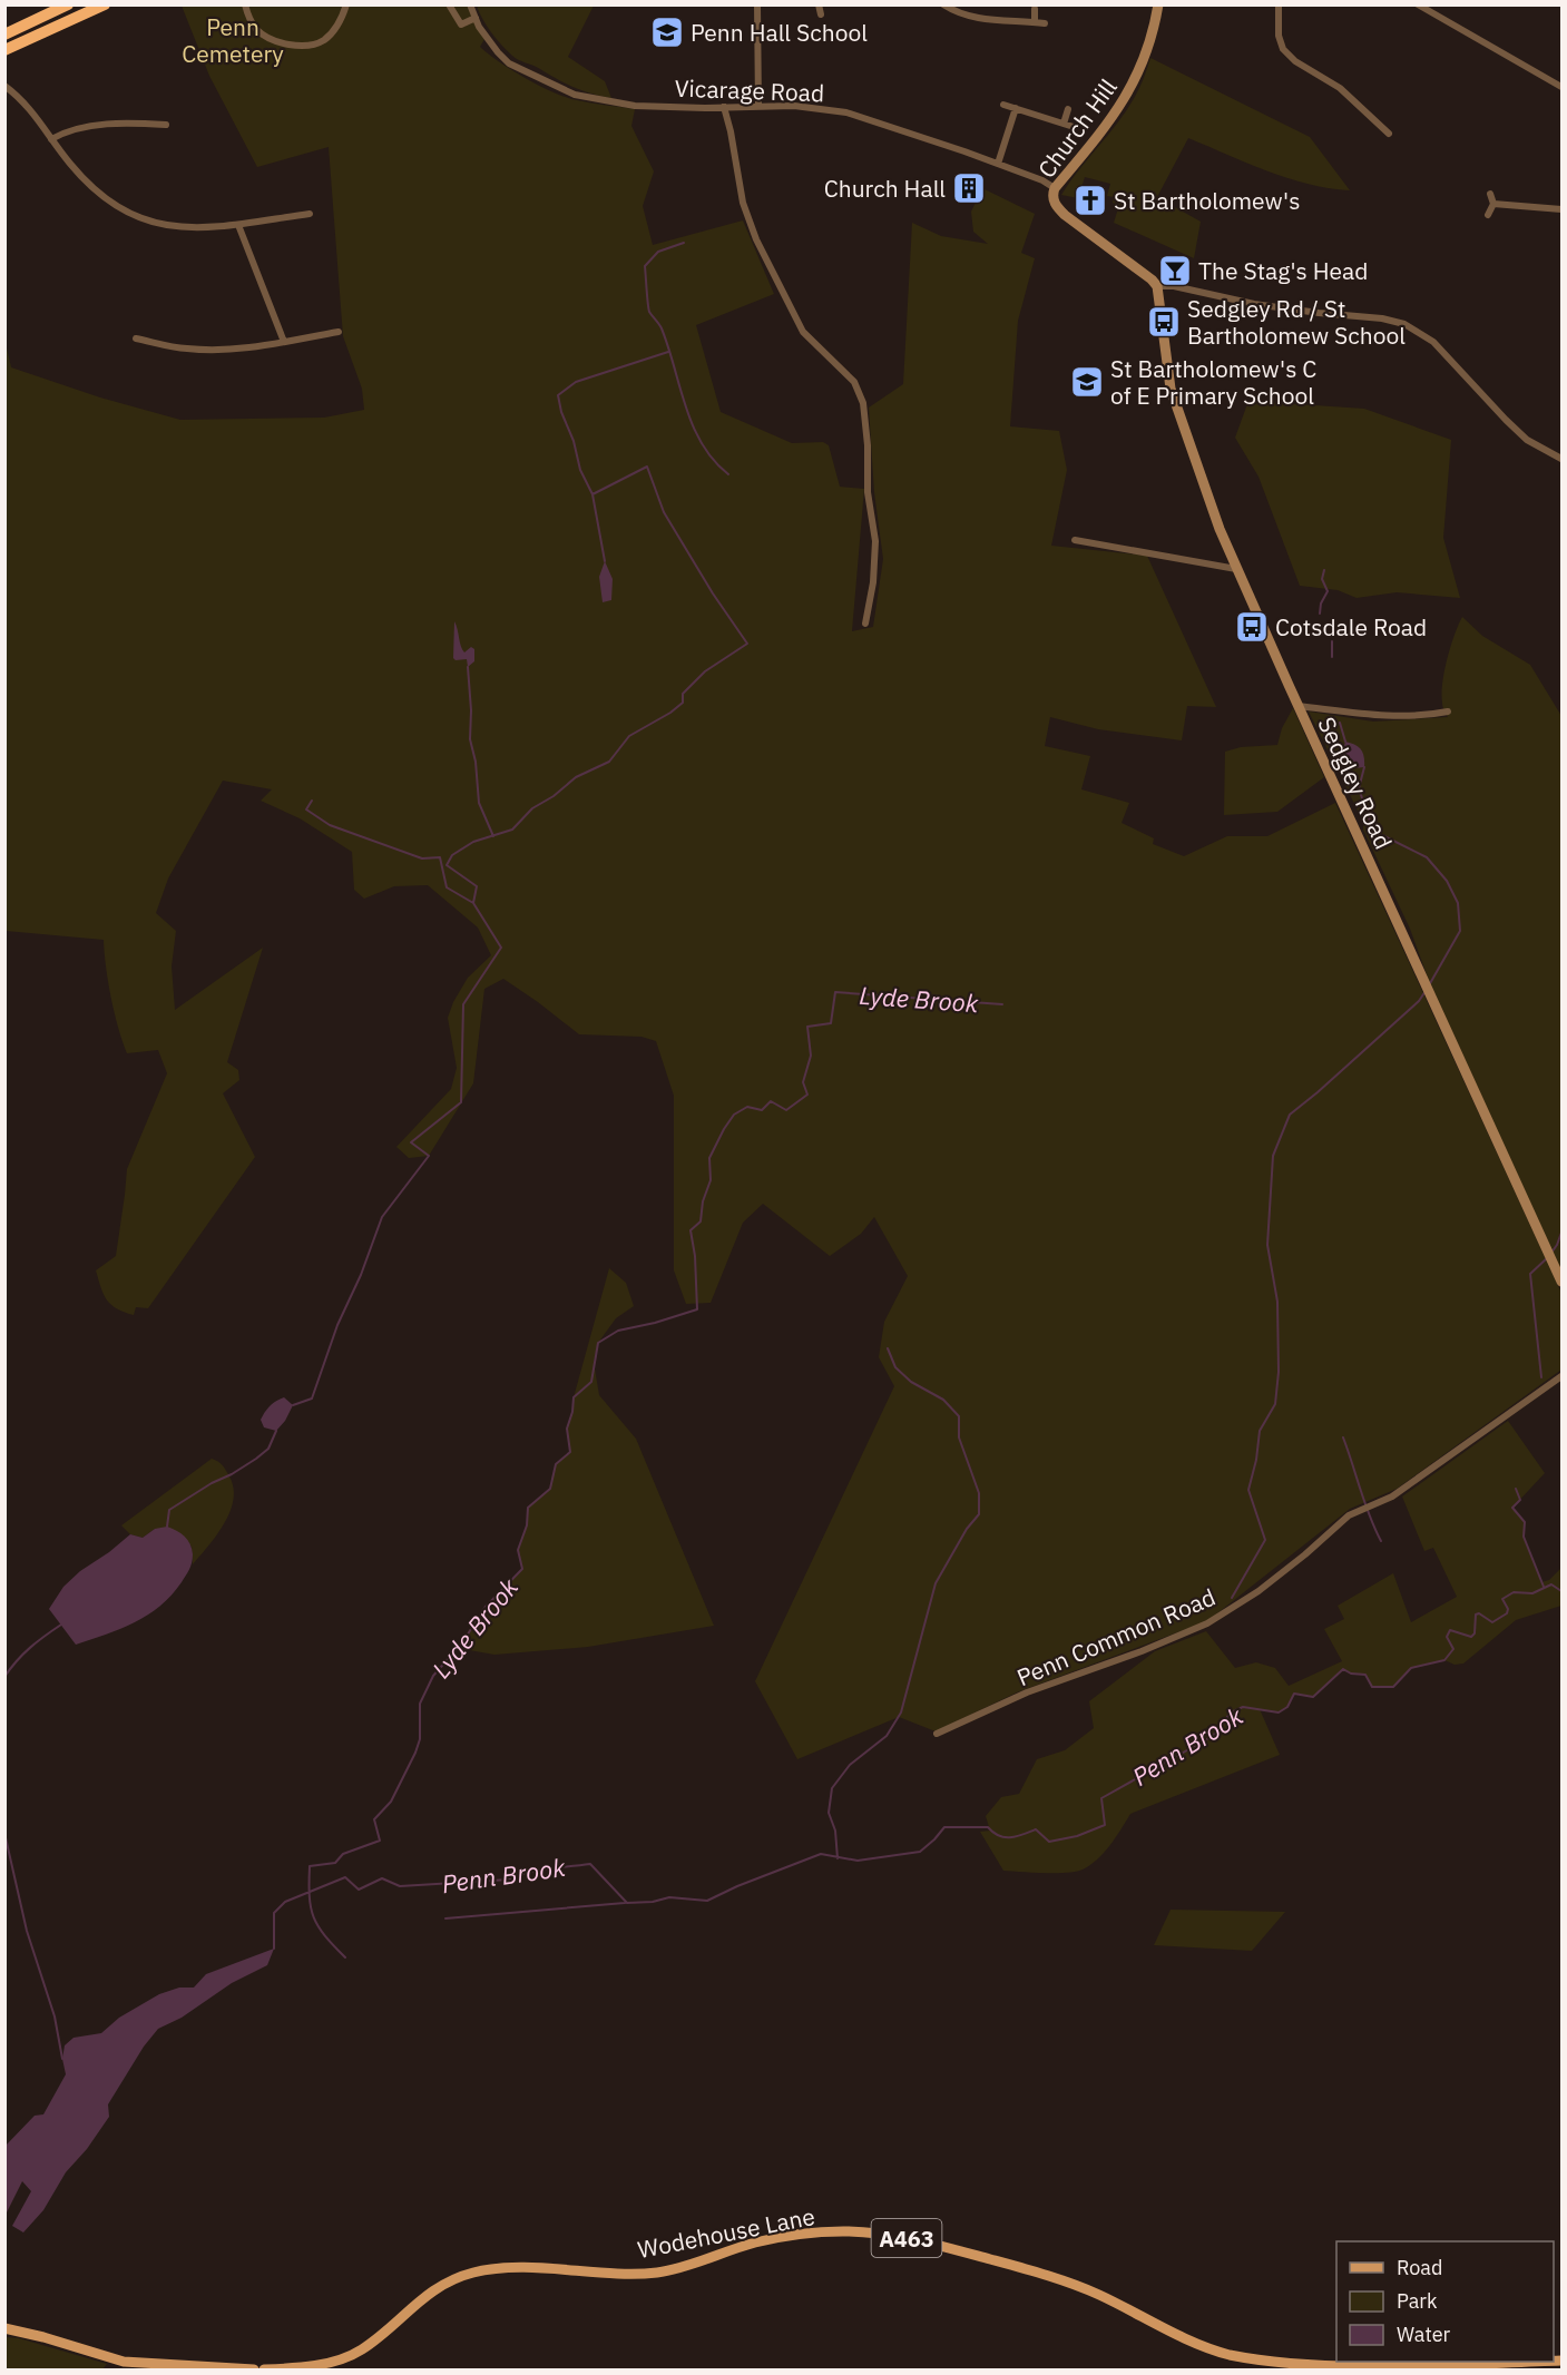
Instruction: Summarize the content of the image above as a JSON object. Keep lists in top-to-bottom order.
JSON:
{
  "streets": {
    "main road": ["Wodehouse Lane", "A463"],
    "street": [
      "Vicarage Road",
      "Church Hill",
      "Sedgley Road",
      "Penn Common Road"
    ]
  },
  "crossings": [
    ["Vicarage Road", "Church Hill"]
  ],
  "water": ["Lyde Brook", "Penn Brook"],
  "parks": ["Penn Cemetery"],
  "places": {
    "school or university": ["Penn Hall School", "St Bartholomew's C of E Primary School"],
    "building": ["Church Hall"],
    "church": ["St Bartholomew's"],
    "bar": ["The Stag's Head"],
    "bus stop": ["Sedgley Rd / St Bartholomew School", "Cotsdale Road"]
  },
  "legend": ["Road", "Park", "Water"]
}
